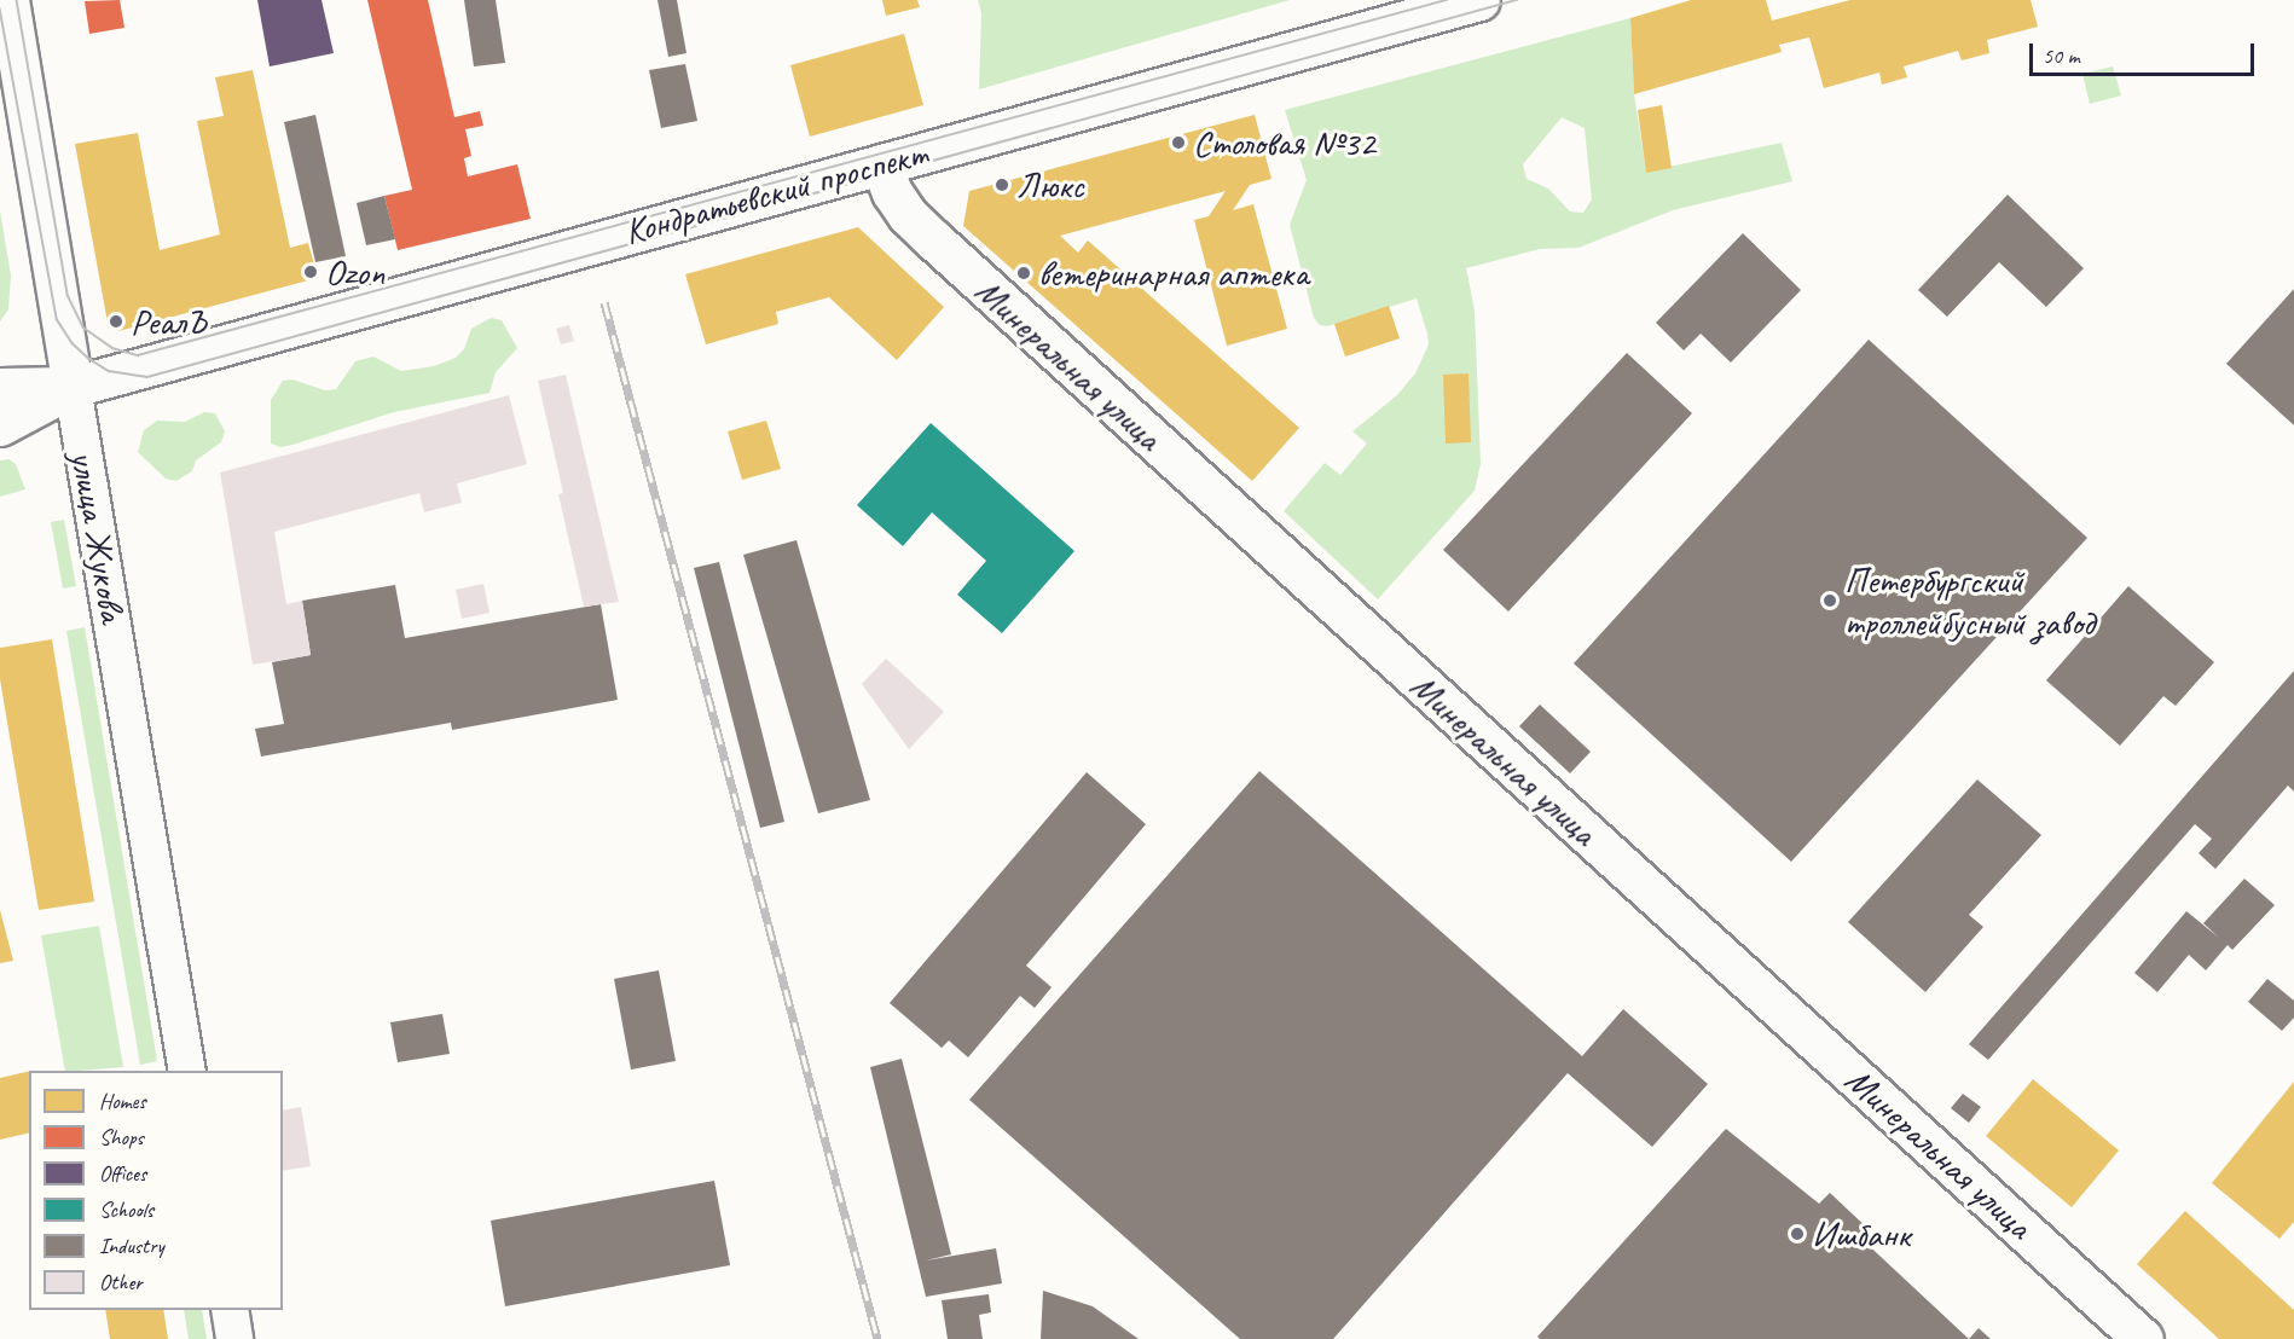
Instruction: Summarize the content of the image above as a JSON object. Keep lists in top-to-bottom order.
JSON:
{
  "streets": {
    "street": ["Кондратьевский проспект", "Минеральная улица", "улица Жукова"]
  },
  "crossings": [
    ["Кондратьевский проспект", "Минеральная улица"],
    ["Кондратьевский проспект", "улица Жукова"]
  ],
  "places": [
    "Столовая №32",
    "Люкс",
    "Ozon",
    "ветеринарная аптека",
    "РеалЪ",
    "Петербургский троллейбусный завод",
    "Ишбанк"
  ],
  "legend": [
    "Homes",
    "Shops",
    "Offices",
    "Schools",
    "Industry",
    "Other"
  ],
  "scale_bar": "50 m"
}
